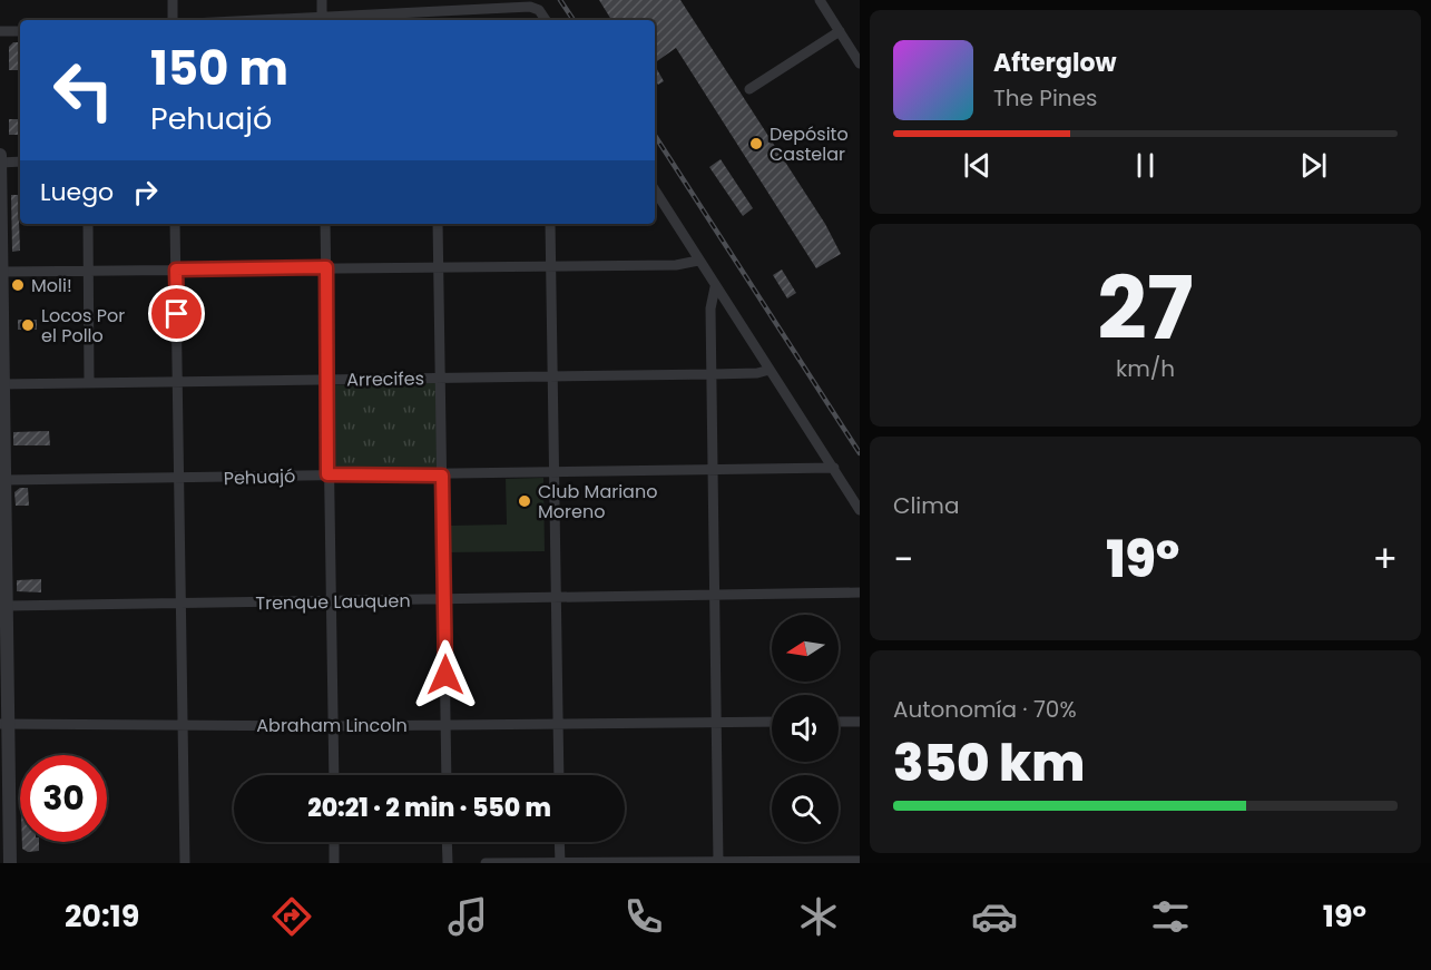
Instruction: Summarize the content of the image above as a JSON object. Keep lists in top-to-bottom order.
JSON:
{
  "streets": {
    "street": [
      "Arrecifes",
      "Pehuajó",
      "Trenque Lauquen",
      "Abraham Lincoln"
    ]
  },
  "places": [
    "Depósito Castelar",
    "Moli!",
    "Locos Por el Pollo",
    "Club Mariano Moreno"
  ],
  "north": "left",
  "page": {
    "turn": ["150 m", "Pehuajó"],
    "song": ["Afterglow", "The Pines"],
    "then": "Luego",
    "tile": [
      ["27", "km/h"],
      "Clima",
      ["Autonomía · 70%", "350 km"]
    ],
    "heat": ["−", "19°", "+"],
    "limit": "30",
    "trip": "20:21 · 2 min · 550 m",
    "tabs": ["20:19", "19°"]
  }
}
